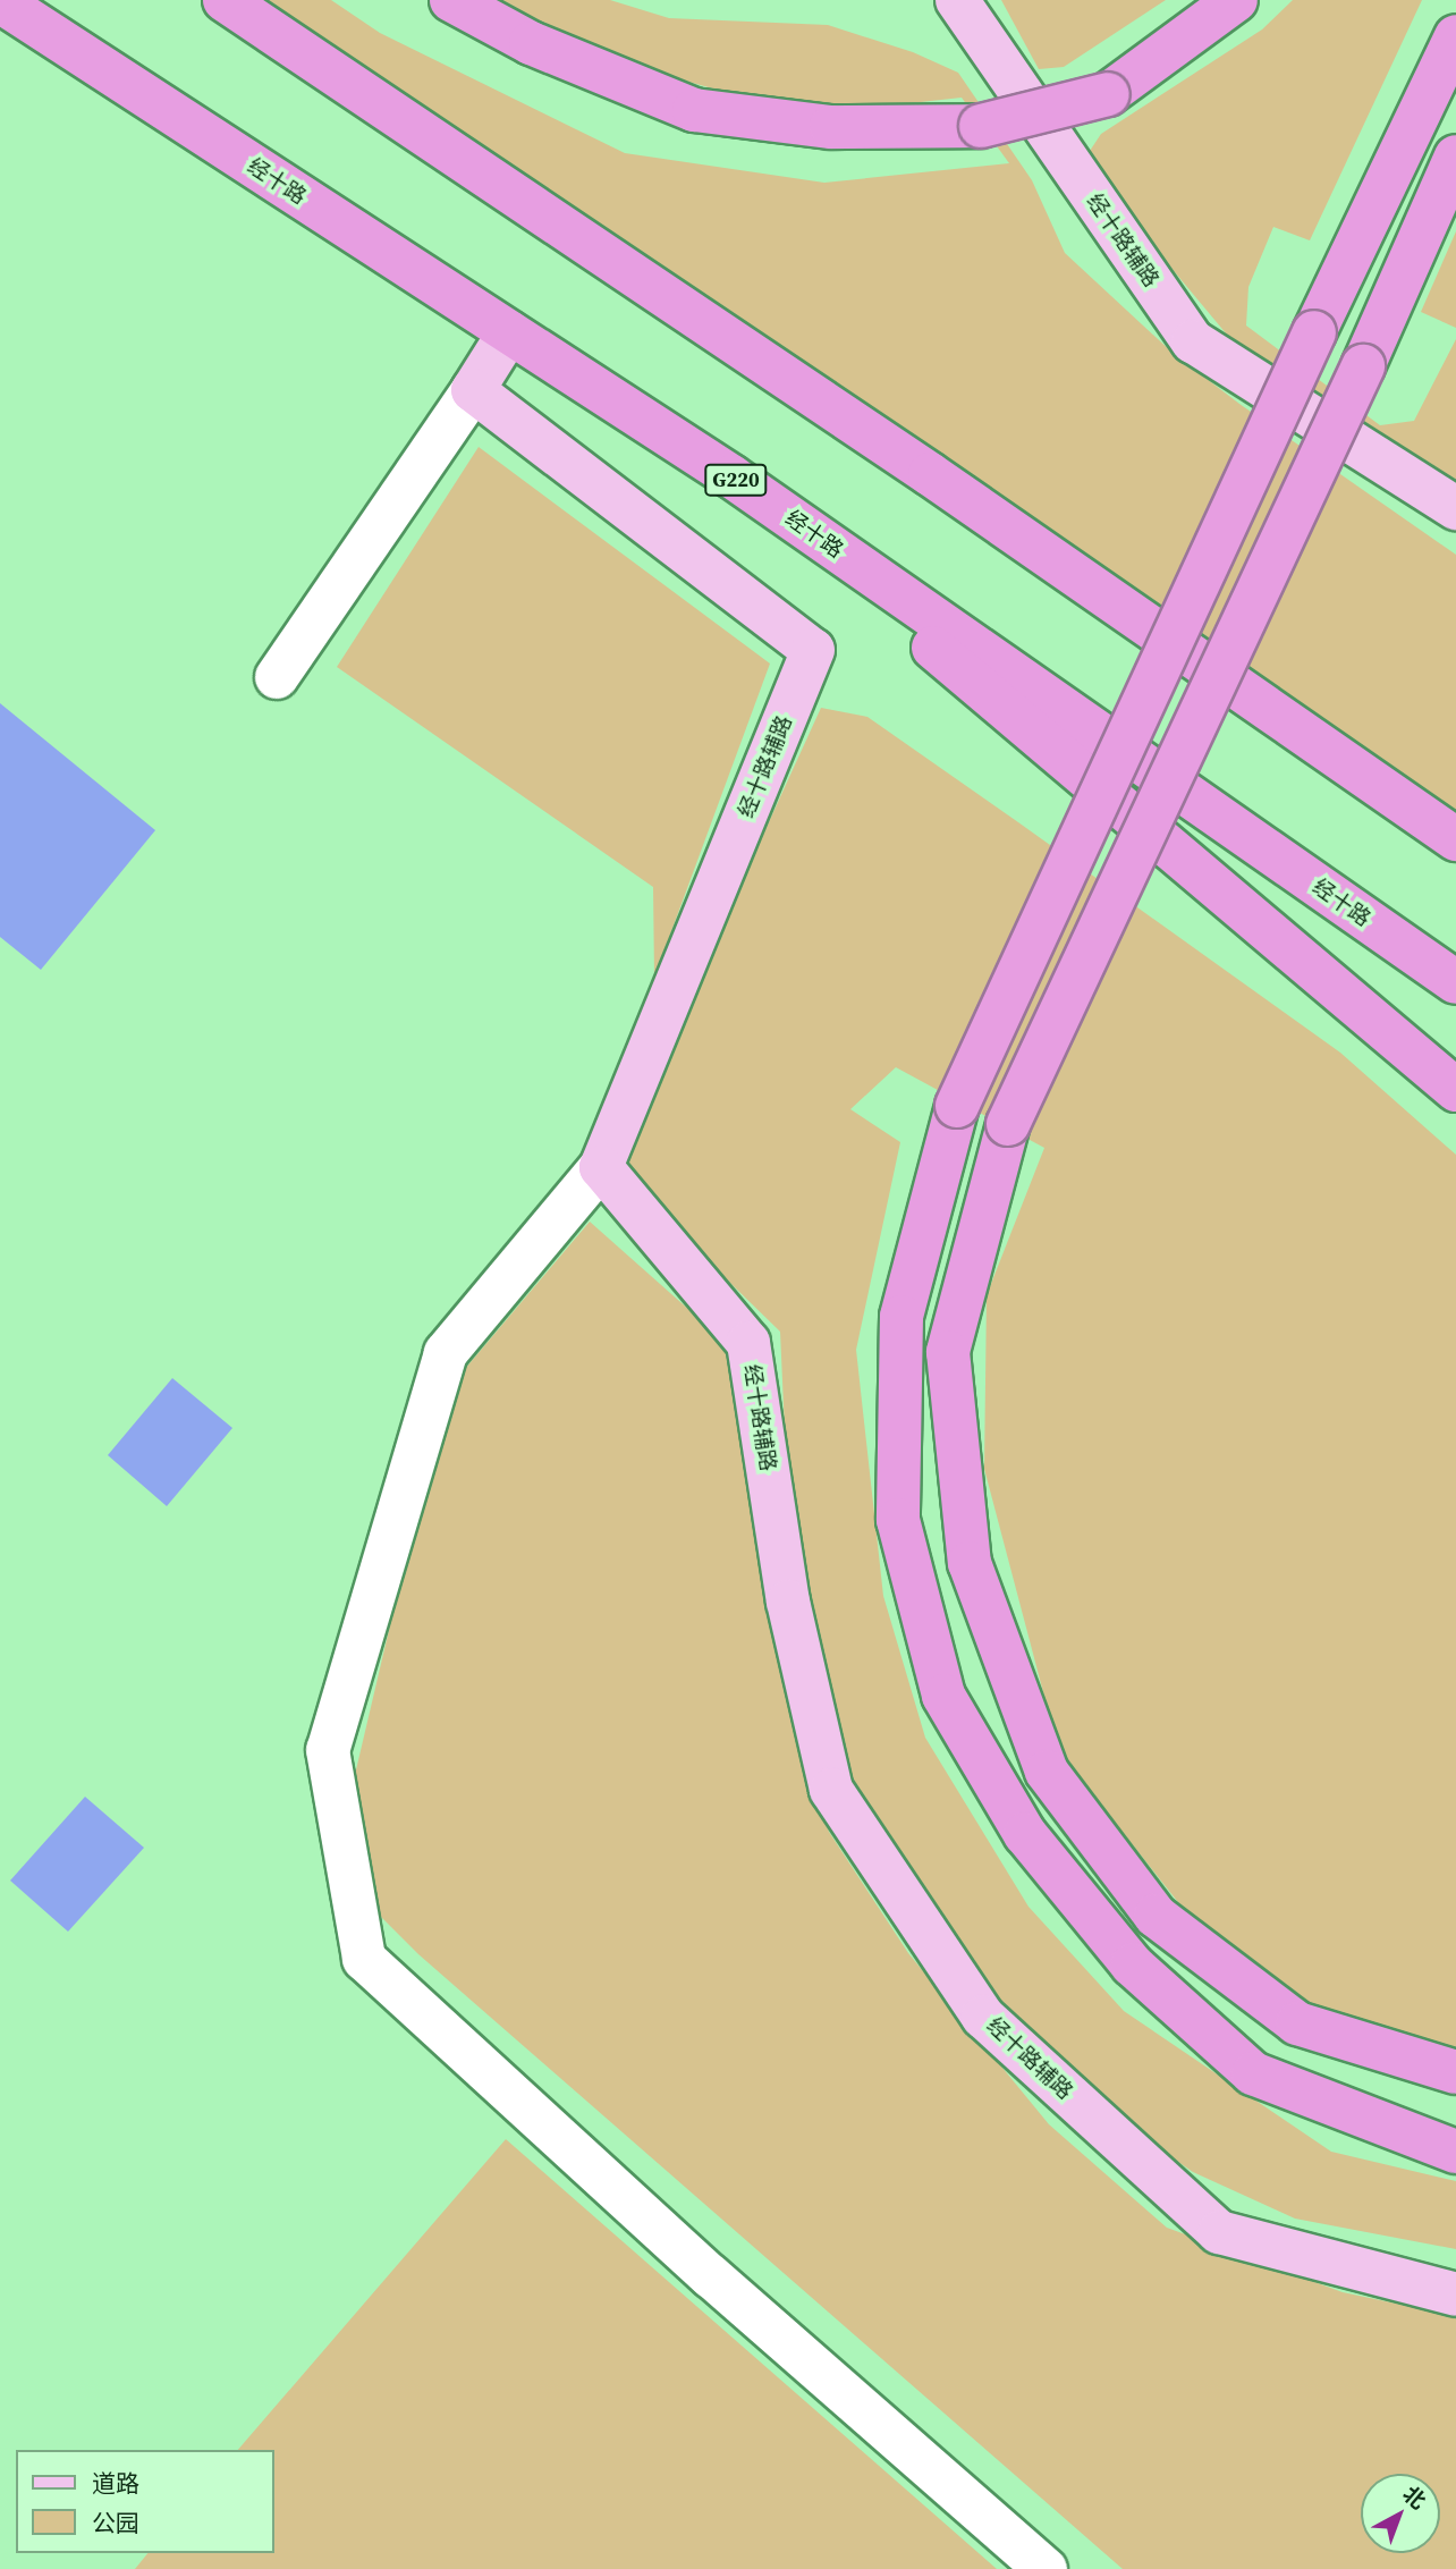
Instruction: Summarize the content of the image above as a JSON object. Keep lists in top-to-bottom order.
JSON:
{
  "streets": {
    "highway": ["经十路", "G220"],
    "main road": ["经十路辅路"]
  },
  "legend": ["道路", "公园"],
  "north": "top right"
}
